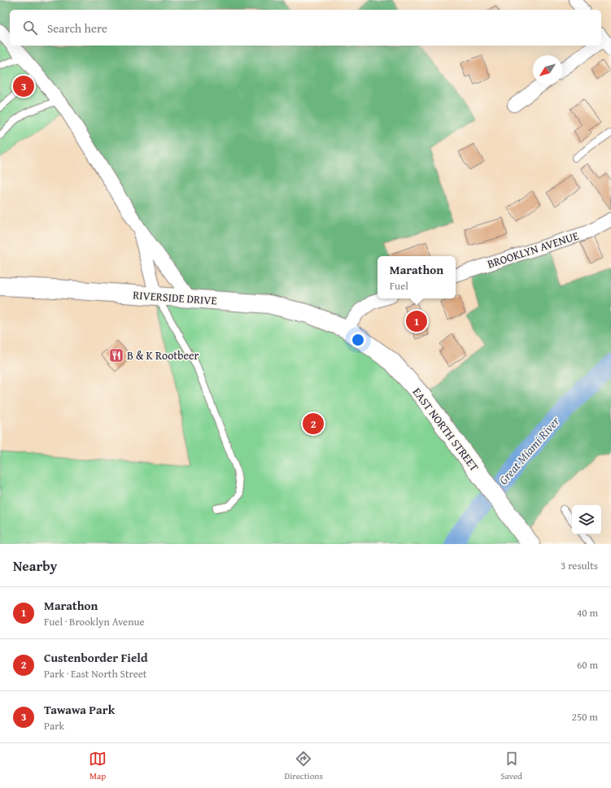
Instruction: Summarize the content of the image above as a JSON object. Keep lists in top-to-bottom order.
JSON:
{
  "streets": {
    "main road": ["RIVERSIDE DRIVE", "EAST NORTH STREET"],
    "street": ["BROOKLYN AVENUE"]
  },
  "crossings": [
    ["RIVERSIDE DRIVE", "EAST NORTH STREET"]
  ],
  "water": ["Great Miami River"],
  "places": {
    "restaurant": ["B & K Rootbeer"]
  },
  "north": "bottom left",
  "page": {
    "search": "Search here",
    "pins": ["3", "1", "2"],
    "popup": ["Marathon", "Fuel"],
    "heading": ["Nearby", "3 results"],
    "list": [
      {
        "mark": "1",
        "name": "Marathon",
        "note": "Fuel · Brooklyn Avenue",
        "value": "40 m"
      },
      {
        "mark": "2",
        "name": "Custenborder Field",
        "note": "Park · East North Street",
        "value": "60 m"
      },
      {
        "mark": "3",
        "name": "Tawawa Park",
        "note": "Park",
        "value": "250 m"
      }
    ],
    "nav": ["Map", "Directions", "Saved"]
  }
}
